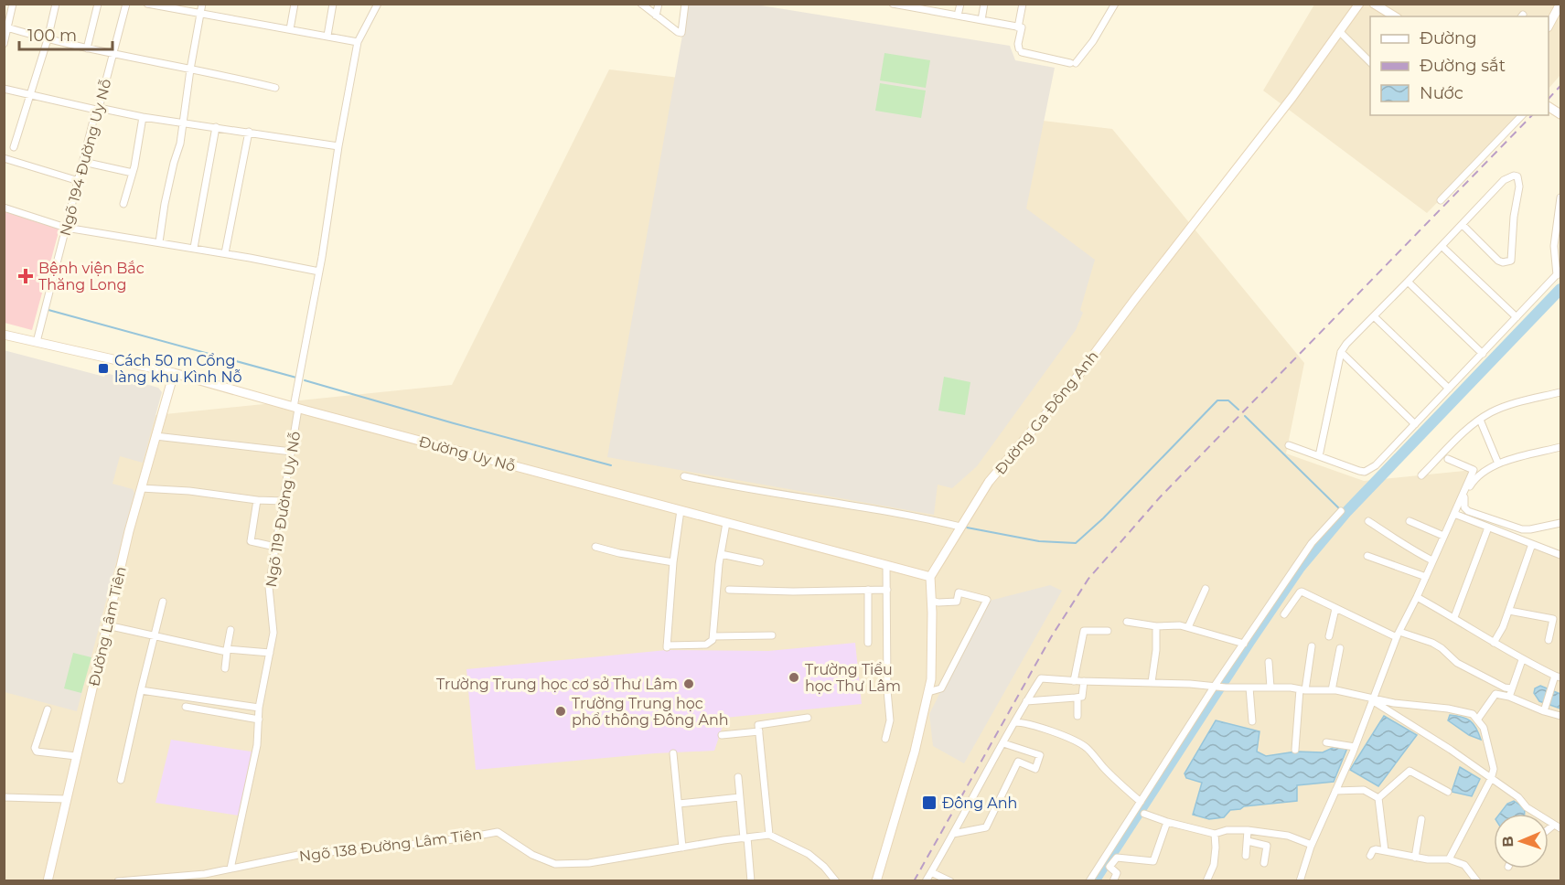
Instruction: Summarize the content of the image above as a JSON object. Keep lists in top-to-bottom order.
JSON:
{
  "streets": {
    "street": [
      "Ngõ 194 Đường Uy Nỗ",
      "Đường Ga Đông Anh",
      "Đường Uy Nỗ",
      "Ngõ 119 Đường Uy Nỗ",
      "Đường Lâm Tiên",
      "Ngõ 138 Đường Lâm Tiên"
    ]
  },
  "crossings": [
    ["Ngõ 194 Đường Uy Nỗ", "Đường Uy Nỗ"],
    ["Đường Ga Đông Anh", "Đường Uy Nỗ"],
    ["Đường Uy Nỗ", "Ngõ 119 Đường Uy Nỗ"],
    ["Đường Uy Nỗ", "Đường Lâm Tiên"],
    ["Ngõ 119 Đường Uy Nỗ", "Ngõ 138 Đường Lâm Tiên"]
  ],
  "places": {
    "health": ["Bệnh viện Bắc Thăng Long"],
    "transit": ["Cách 50 m Cổng làng khu Kình Nỗ", "Đông Anh"],
    "other": ["Trường Tiểu học Thư Lâm", "Trường Trung học cơ sở Thư Lâm", "Trường Trung học phổ thông Đông Anh"]
  },
  "legend": ["Đường", "Đường sắt", "Nước"],
  "scale_bar": "100 m",
  "north": "left"
}
